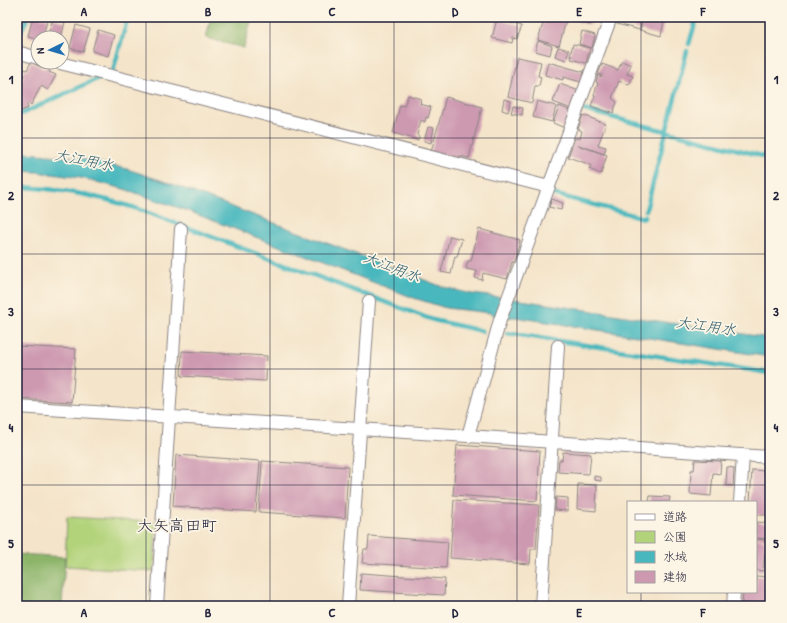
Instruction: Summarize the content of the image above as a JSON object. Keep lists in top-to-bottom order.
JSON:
{
  "districts": ["大矢高田町"],
  "water": ["大江用水"],
  "legend": [
    "道路",
    "公園",
    "水域",
    "建物"
  ],
  "north": "left",
  "grid": {
    "columns": [
      "A",
      "B",
      "C",
      "D",
      "E",
      "F"
    ],
    "rows": [
      "1",
      "2",
      "3",
      "4",
      "5"
    ]
  }
}
